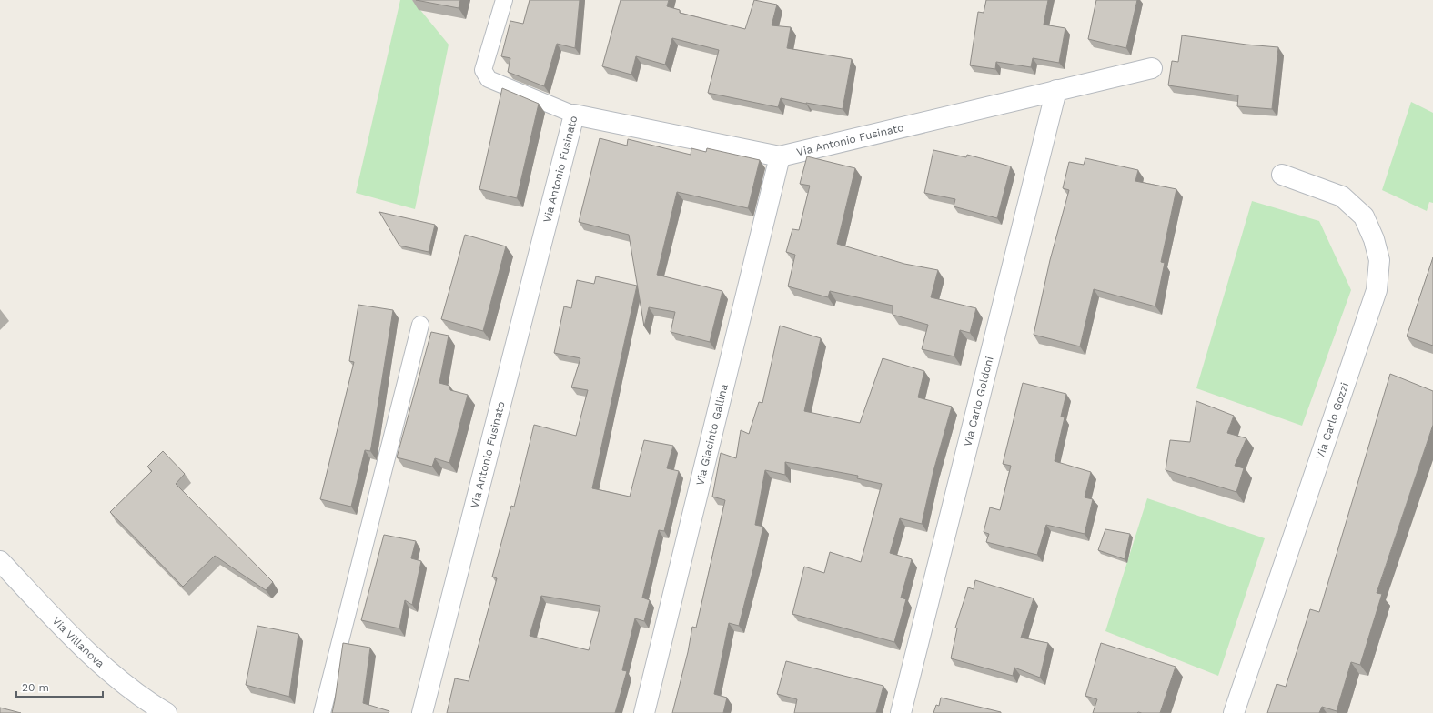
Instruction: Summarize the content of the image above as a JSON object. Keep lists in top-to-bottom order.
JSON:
{
  "streets": {
    "street": [
      "Via Antonio Fusinato",
      "Via Carlo Goldoni",
      "Via Carlo Gozzi",
      "Via Giacinto Gallina",
      "Via Villanova"
    ]
  },
  "crossings": [
    ["Via Antonio Fusinato", "Via Carlo Goldoni"],
    ["Via Antonio Fusinato", "Via Giacinto Gallina"]
  ],
  "scale_bar": "20 m"
}
